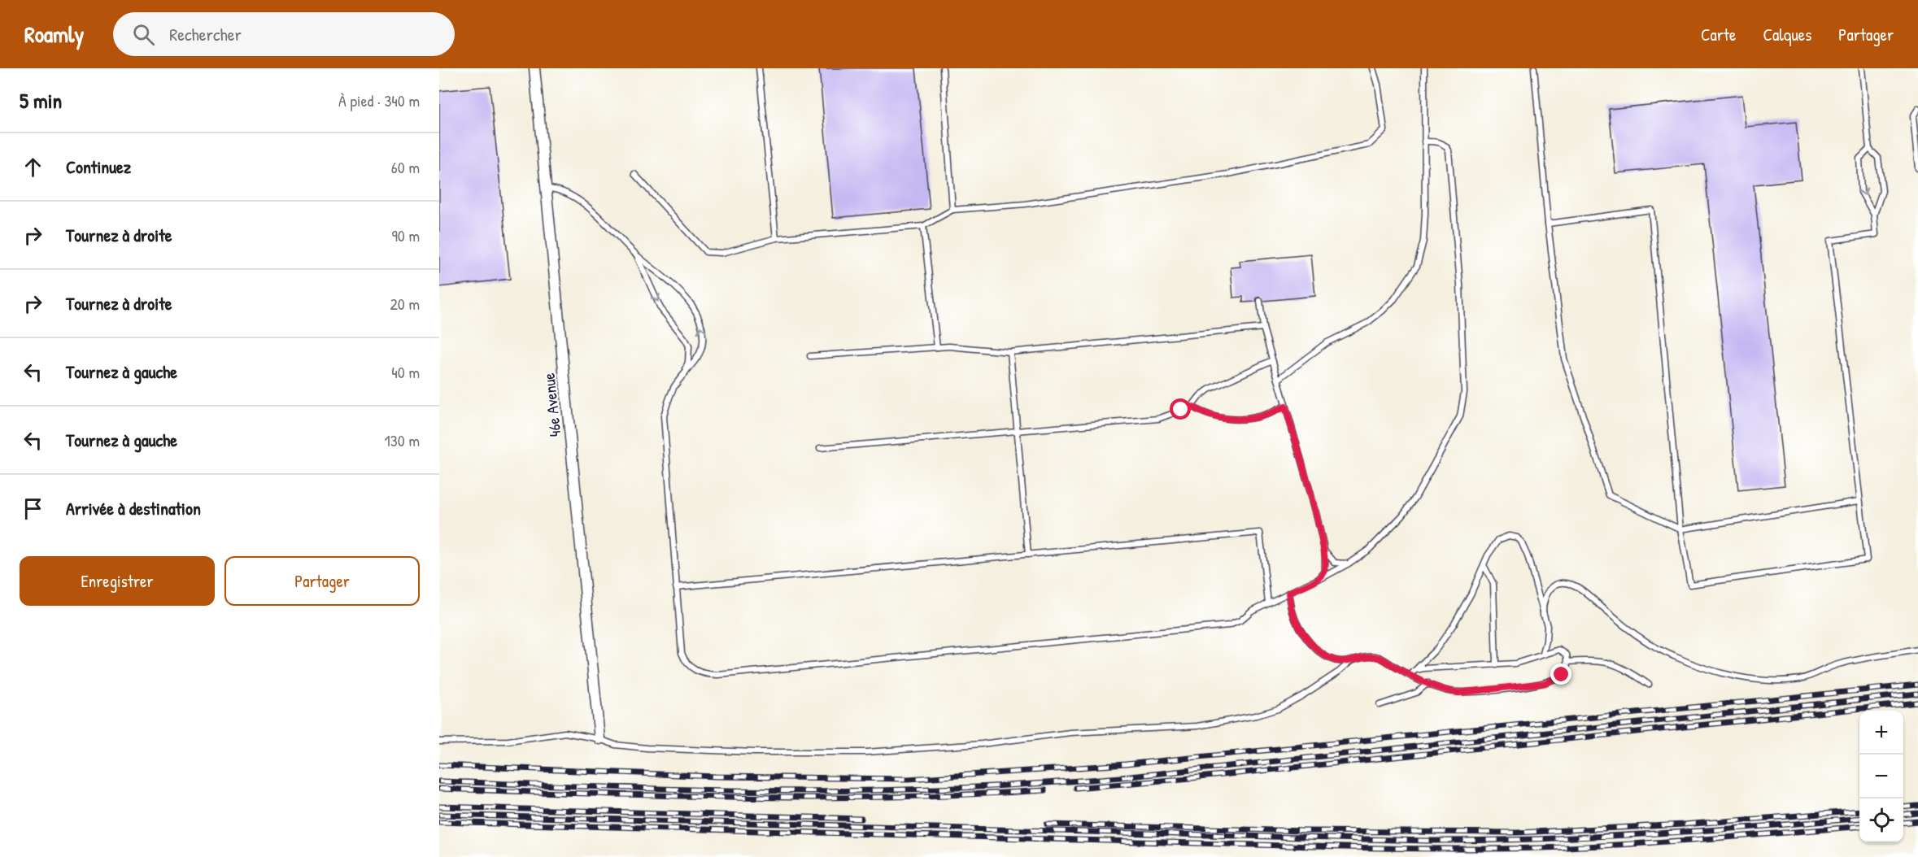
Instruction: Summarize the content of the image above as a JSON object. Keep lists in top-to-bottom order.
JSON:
{
  "streets": {
    "street": ["46e Avenue"]
  },
  "page": {
    "header": "Roamly",
    "search": "Rechercher",
    "nav": ["Carte", "Calques", "Partager"],
    "heading": ["5 min", "À pied · 340 m"],
    "list": [
      ["Continuez", "60 m"],
      ["Tournez à droite", "90 m"],
      ["Tournez à droite", "20 m"],
      ["Tournez à gauche", "40 m"],
      ["Tournez à gauche", "130 m"],
      "Arrivée à destination"
    ],
    "buttons": ["Enregistrer", "Partager"],
    "map_buttons": ["+", "−"]
  }
}
